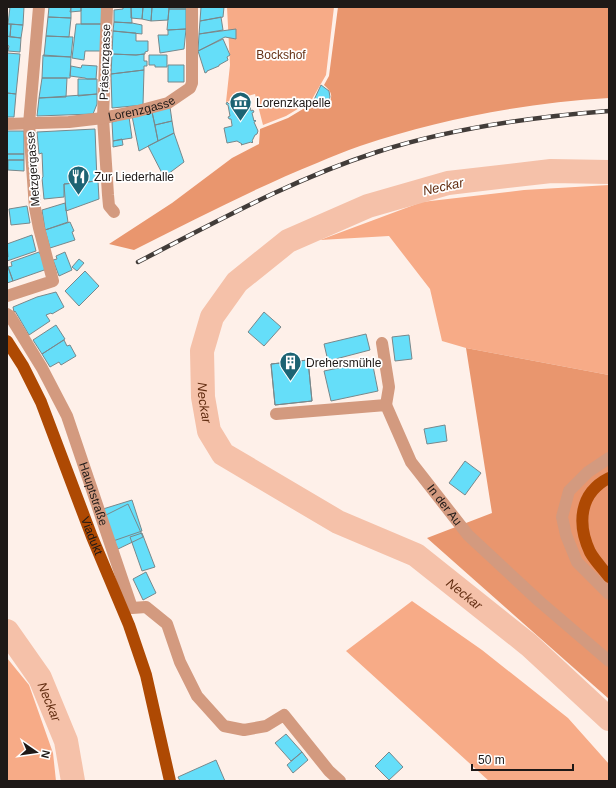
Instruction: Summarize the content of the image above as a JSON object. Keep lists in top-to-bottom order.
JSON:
{
  "streets": {
    "main road": ["Viadukt"],
    "street": [
      "Präsenzgasse",
      "Lorenzgasse",
      "Metzgergasse",
      "Hauptstraße",
      "In der Au"
    ]
  },
  "crossings": [
    ["Präsenzgasse", "Lorenzgasse"],
    ["Lorenzgasse", "Metzgergasse"]
  ],
  "water": ["Neckar"],
  "parks": ["Bockshof"],
  "places": {
    "museum": ["Lorenzkapelle"],
    "restaurant": ["Zur Liederhalle"],
    "building": ["Drehersmühle"]
  },
  "scale_bar": "50 m",
  "north": "right"
}
